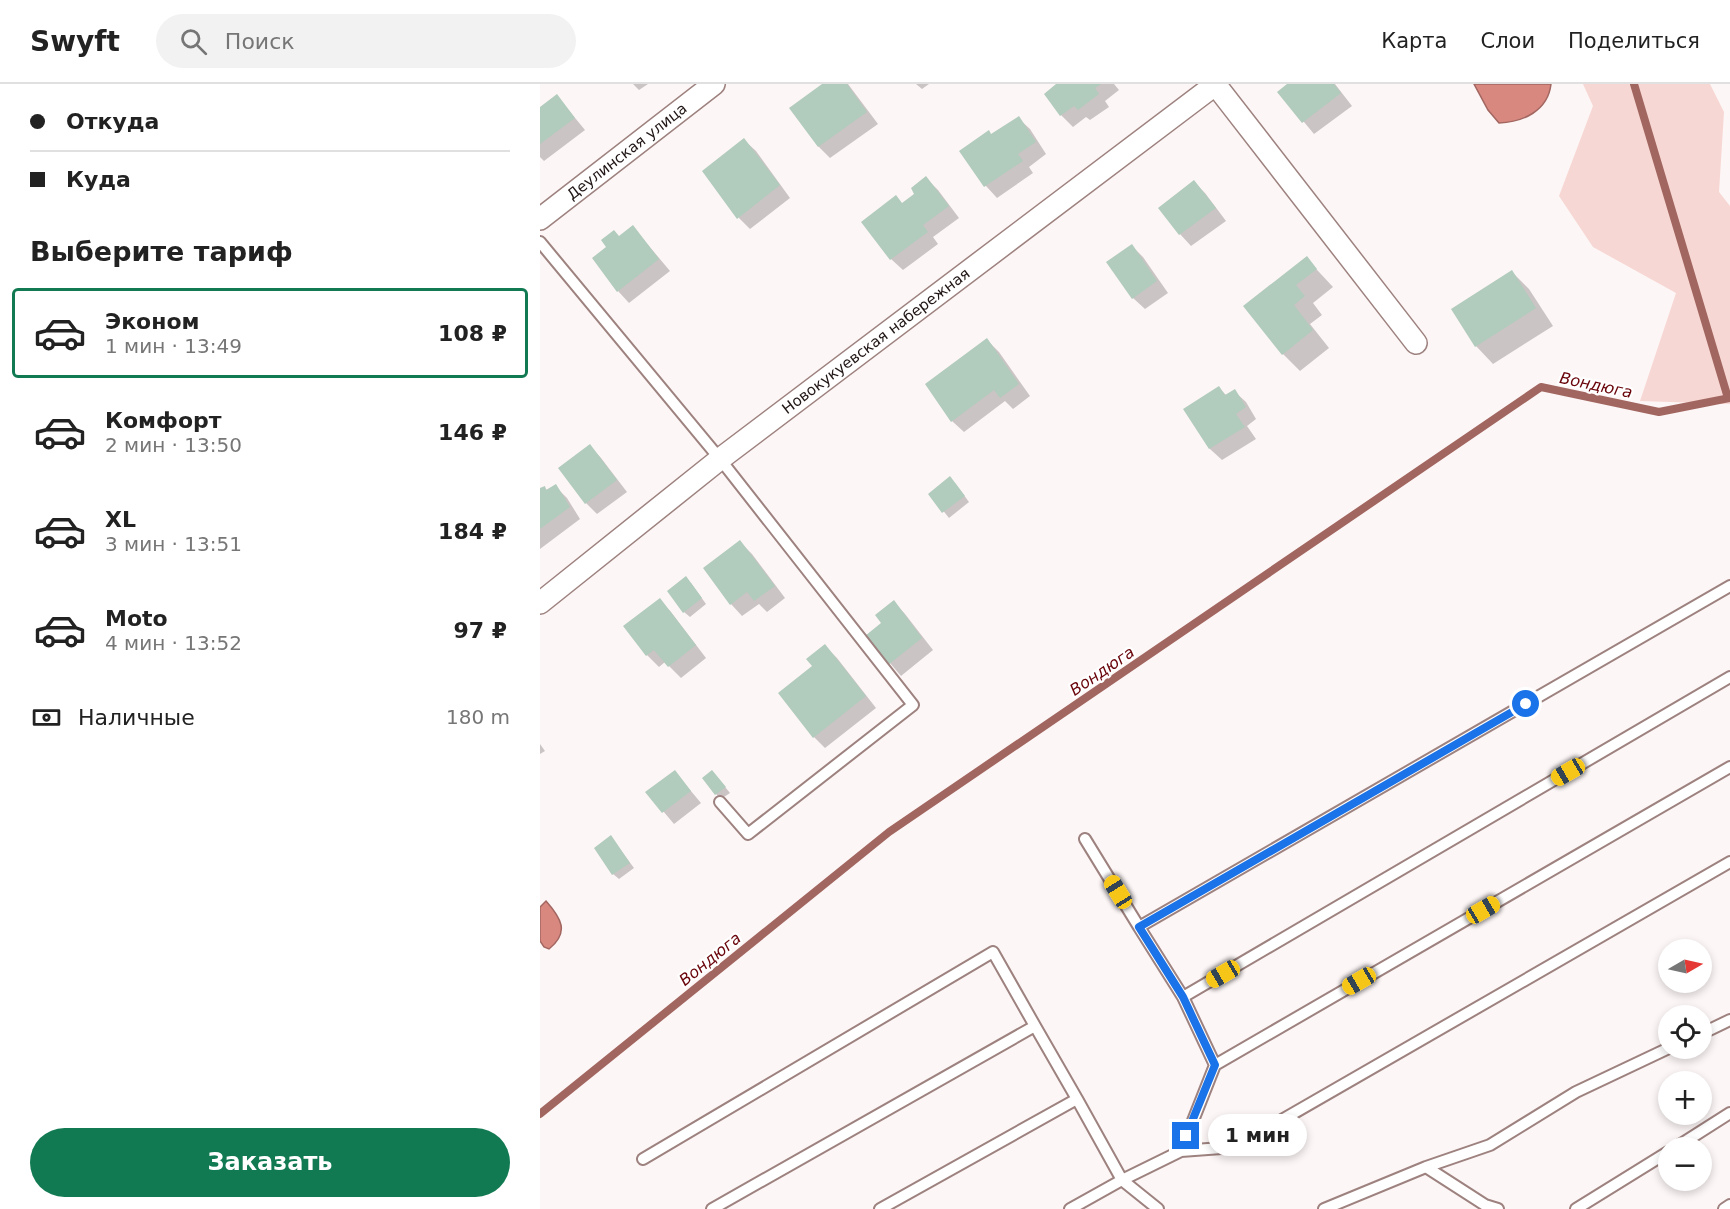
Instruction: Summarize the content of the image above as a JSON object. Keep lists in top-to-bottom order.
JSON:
{
  "streets": {
    "street": ["Деулинская улица", "Новокукуевская набережная"]
  },
  "water": ["Вондюга"],
  "north": "right",
  "page": {
    "header": "Swyft",
    "search": "Поиск",
    "nav": ["Карта", "Слои", "Поделиться"],
    "banner": ["Откуда", "Куда"],
    "heading": "Выберите тариф",
    "list": [
      {
        "name": "Эконом",
        "note": "1 мин · 13:49",
        "value": "108 ₽"
      },
      {
        "name": "Комфорт",
        "note": "2 мин · 13:50",
        "value": "146 ₽"
      },
      {
        "name": "XL",
        "note": "3 мин · 13:51",
        "value": "184 ₽"
      },
      {
        "name": "Moto",
        "note": "4 мин · 13:52",
        "value": "97 ₽"
      }
    ],
    "pay": ["Наличные", "180 m"],
    "map_buttons": ["+", "−"],
    "bubble": "1 мин",
    "buttons": "Заказать"
  }
}
